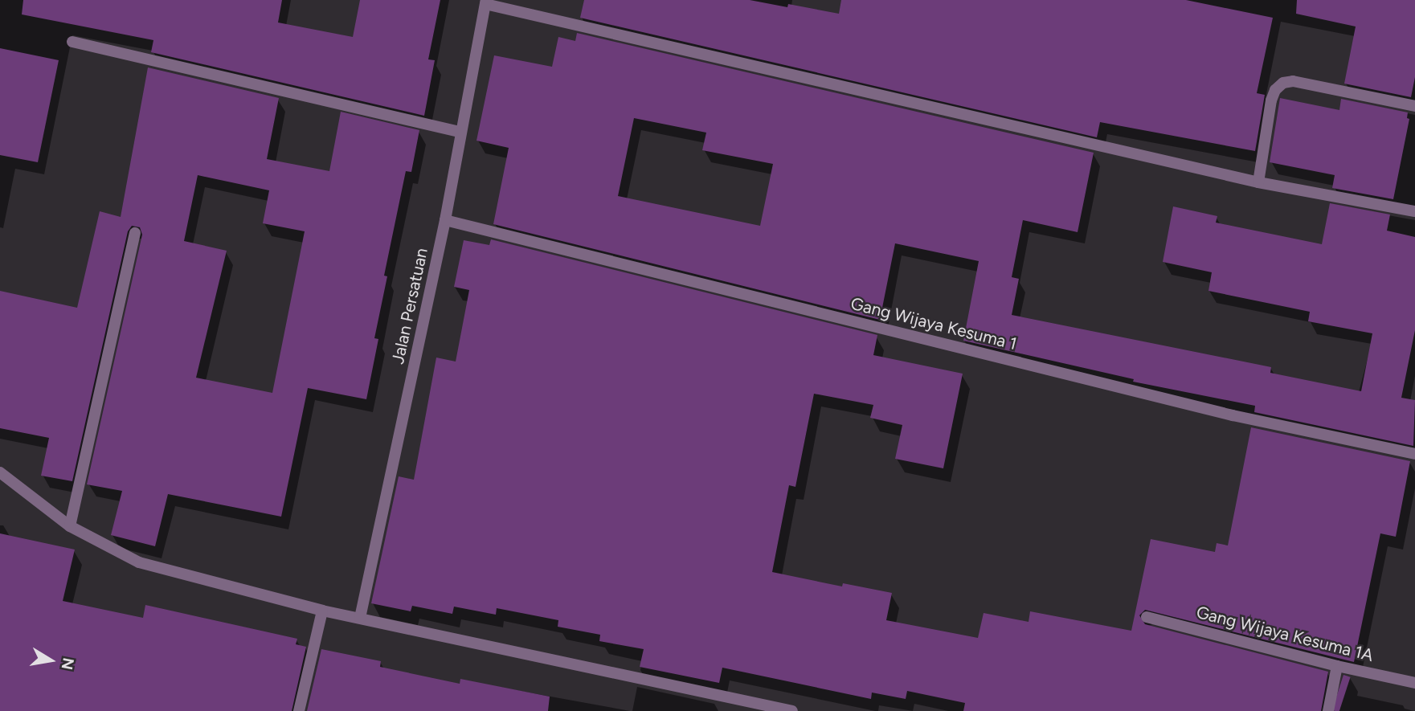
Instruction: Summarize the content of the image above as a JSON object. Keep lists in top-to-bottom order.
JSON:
{
  "streets": {
    "street": ["Jalan Persatuan", "Gang Wijaya Kesuma 1", "Gang Wijaya Kesuma 1A"]
  },
  "crossings": [
    ["Jalan Persatuan", "Gang Wijaya Kesuma 1"]
  ],
  "north": "right"
}
